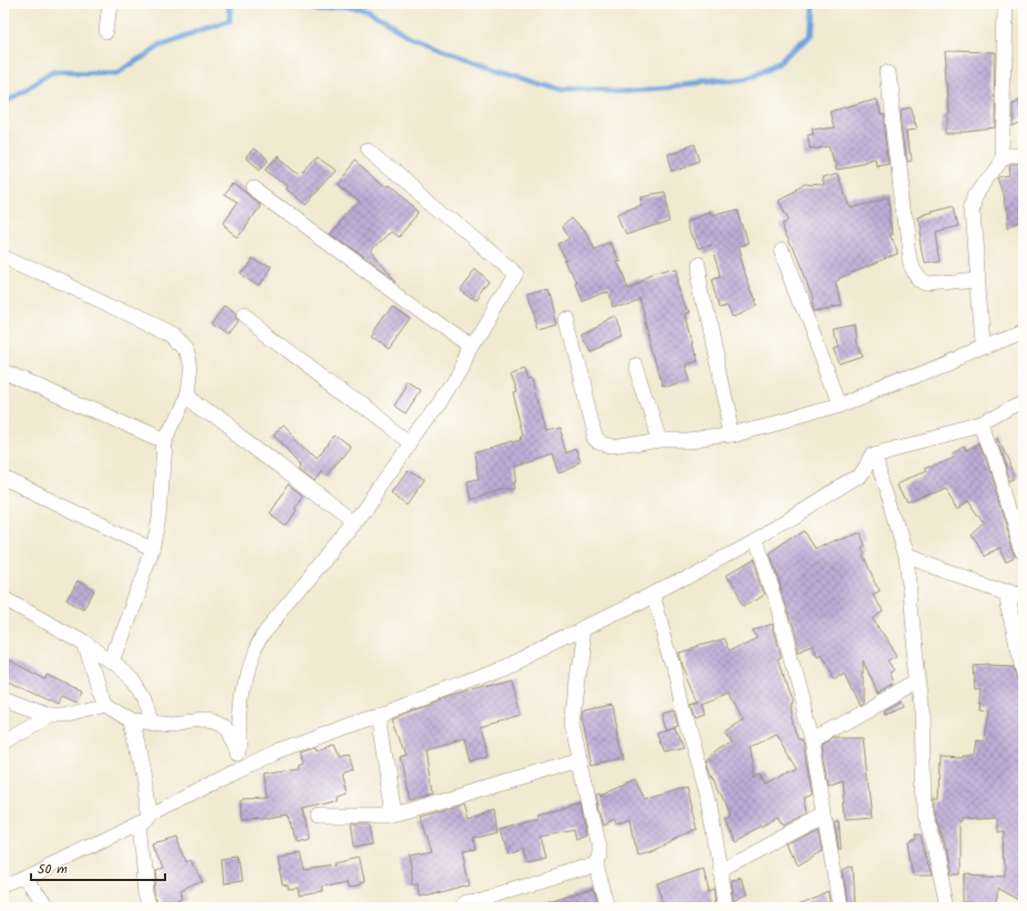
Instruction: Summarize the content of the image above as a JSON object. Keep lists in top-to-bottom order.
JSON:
{
  "scale_bar": "50 m"
}
